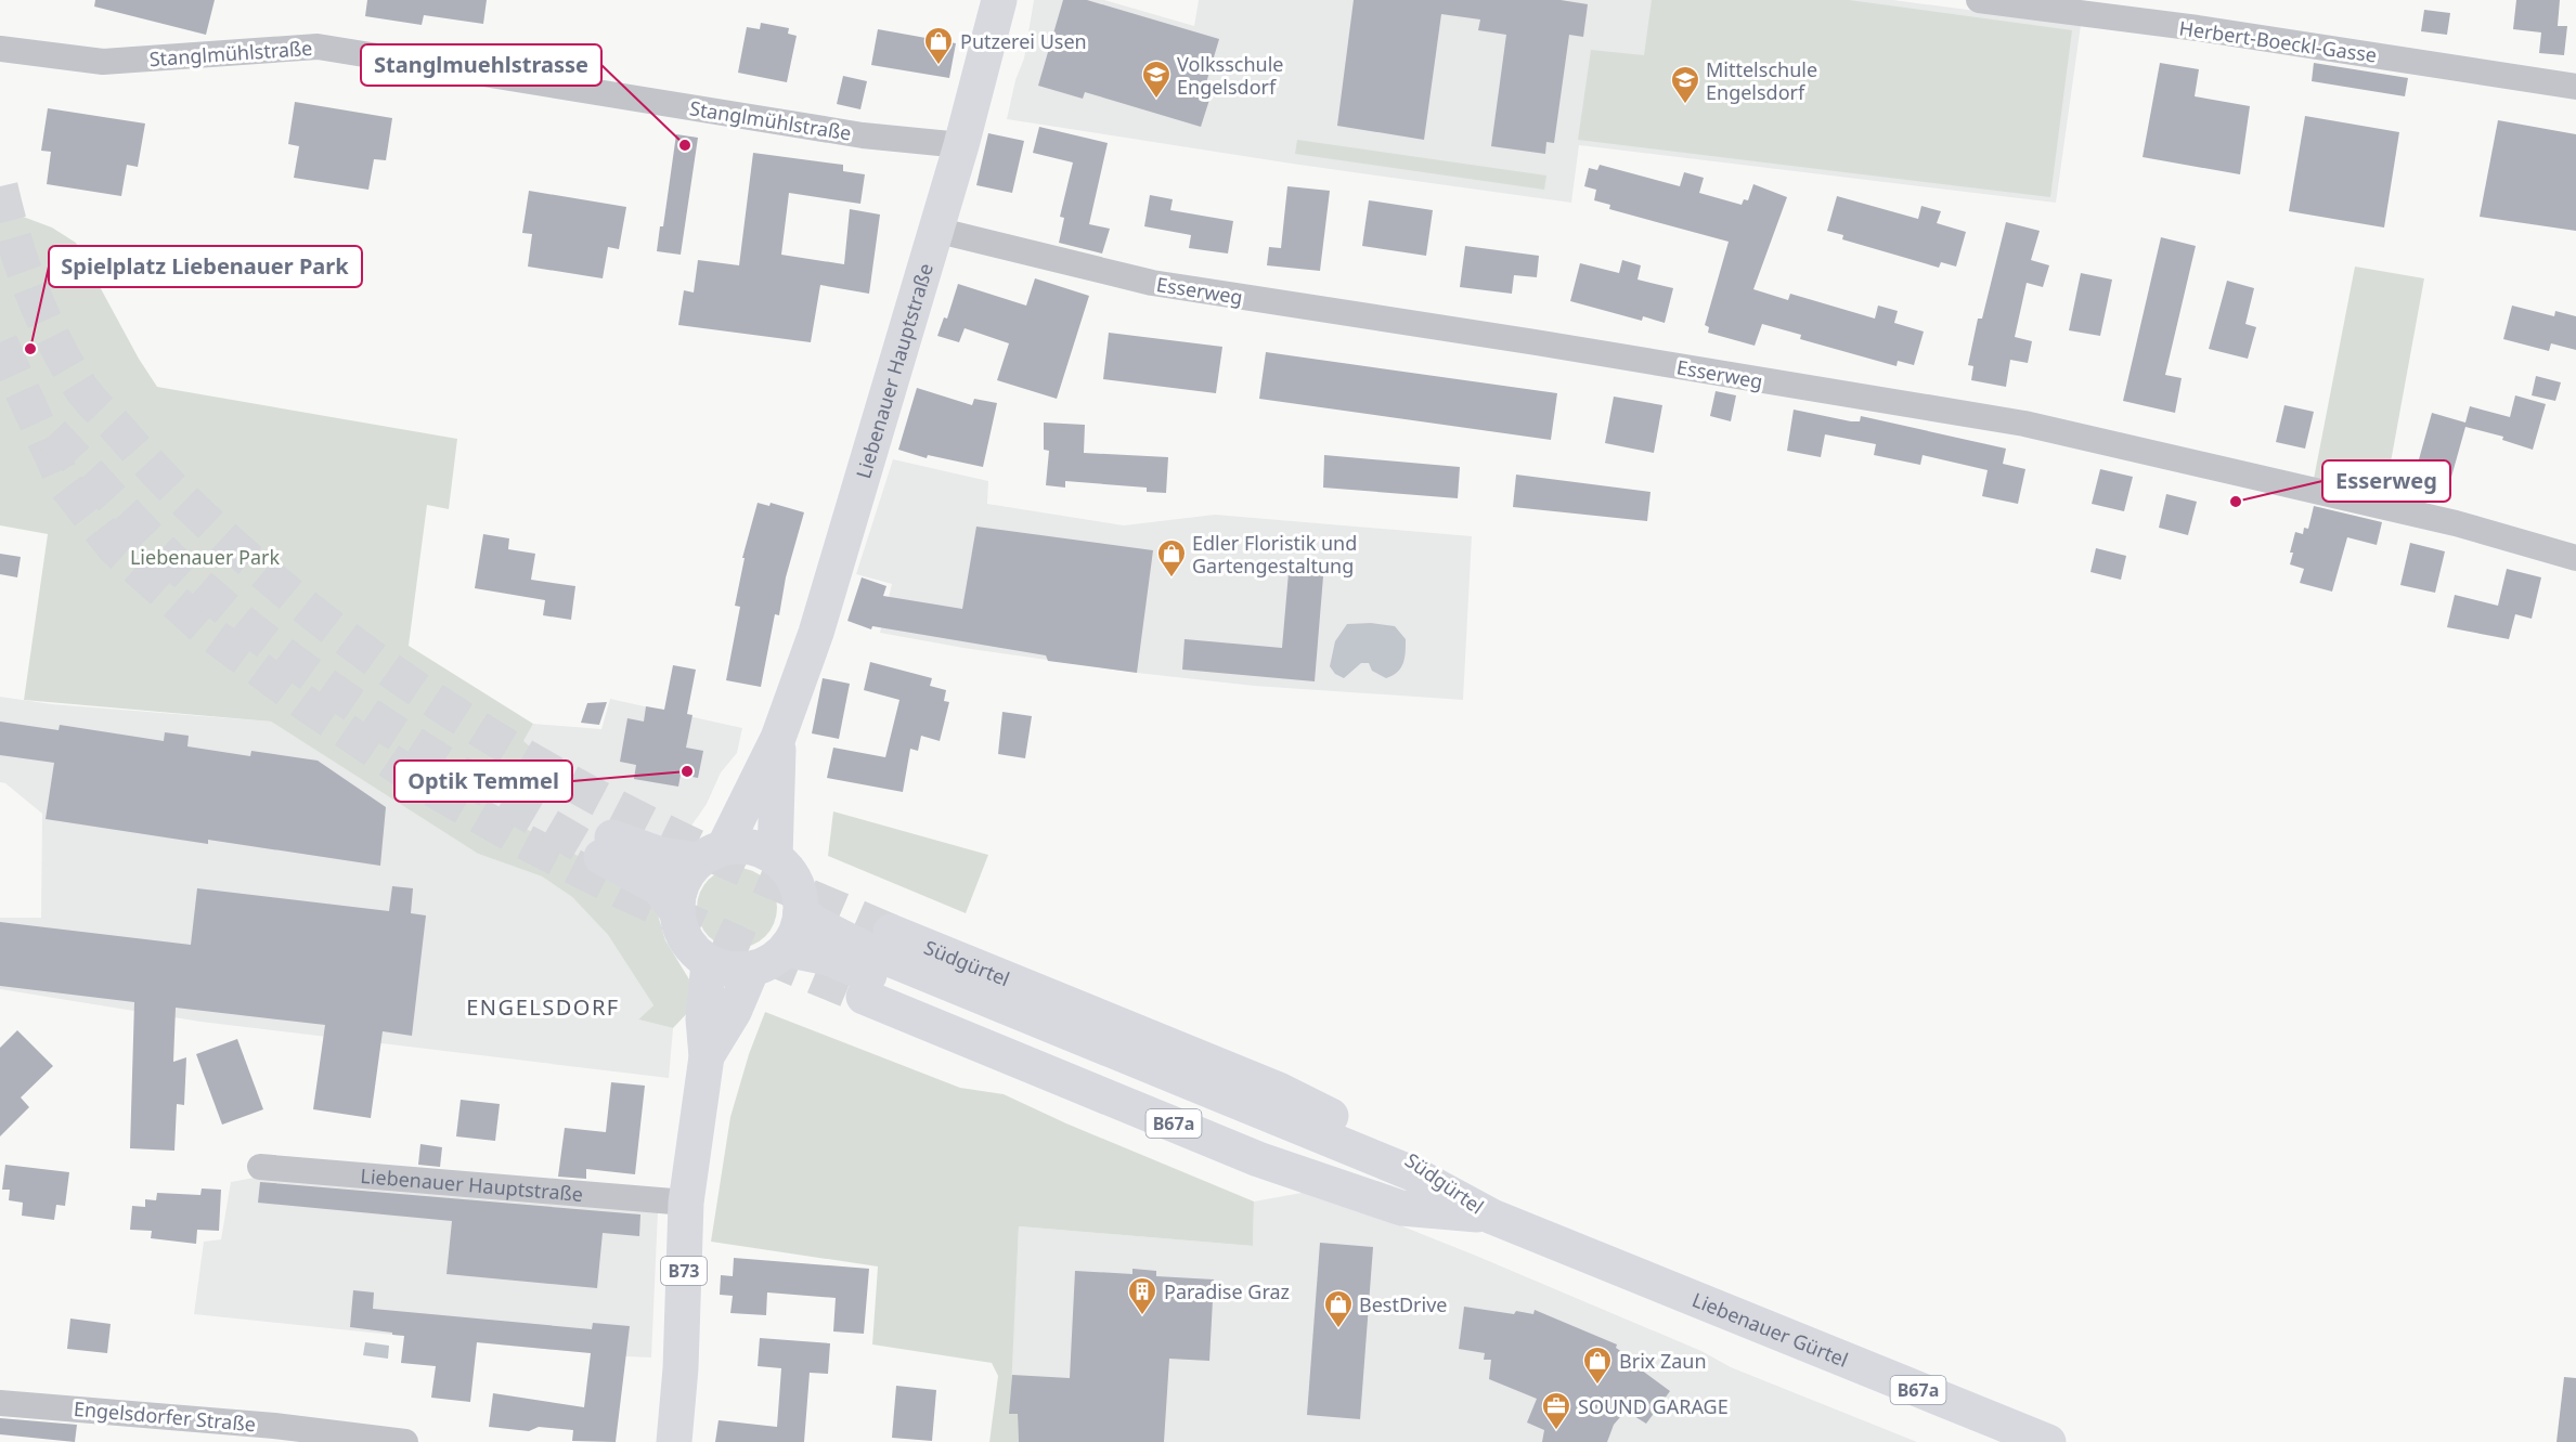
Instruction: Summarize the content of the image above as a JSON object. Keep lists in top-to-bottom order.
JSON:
{
  "streets": {
    "main road": [
      "Liebenauer Hauptstraße",
      "Südgürtel",
      "B67a",
      "B73",
      "Liebenauer Gürtel"
    ],
    "street": [
      "Herbert-Boeckl-Gasse",
      "Stanglmühlstraße",
      "Esserweg",
      "Engelsdorfer Straße"
    ]
  },
  "crossings": [
    ["Stanglmühlstraße", "Liebenauer Hauptstraße"],
    ["Esserweg", "Liebenauer Hauptstraße"],
    ["Liebenauer Hauptstraße", "B73"],
    ["Südgürtel", "Liebenauer Gürtel"]
  ],
  "districts": ["ENGELSDORF"],
  "parks": ["Liebenauer Park"],
  "places": {
    "shop": [
      "Putzerei Usen",
      "Edler Floristik und Gartengestaltung",
      "BestDrive",
      "Brix Zaun"
    ],
    "school or university": ["Volksschule Engelsdorf", "Mittelschule Engelsdorf"],
    "other": [
      "Stanglmuehlstrasse",
      "Spielplatz Liebenauer Park",
      "Esserweg",
      "Optik Temmel"
    ],
    "building": ["Paradise Graz"],
    "office": ["SOUND GARAGE"]
  }
}
